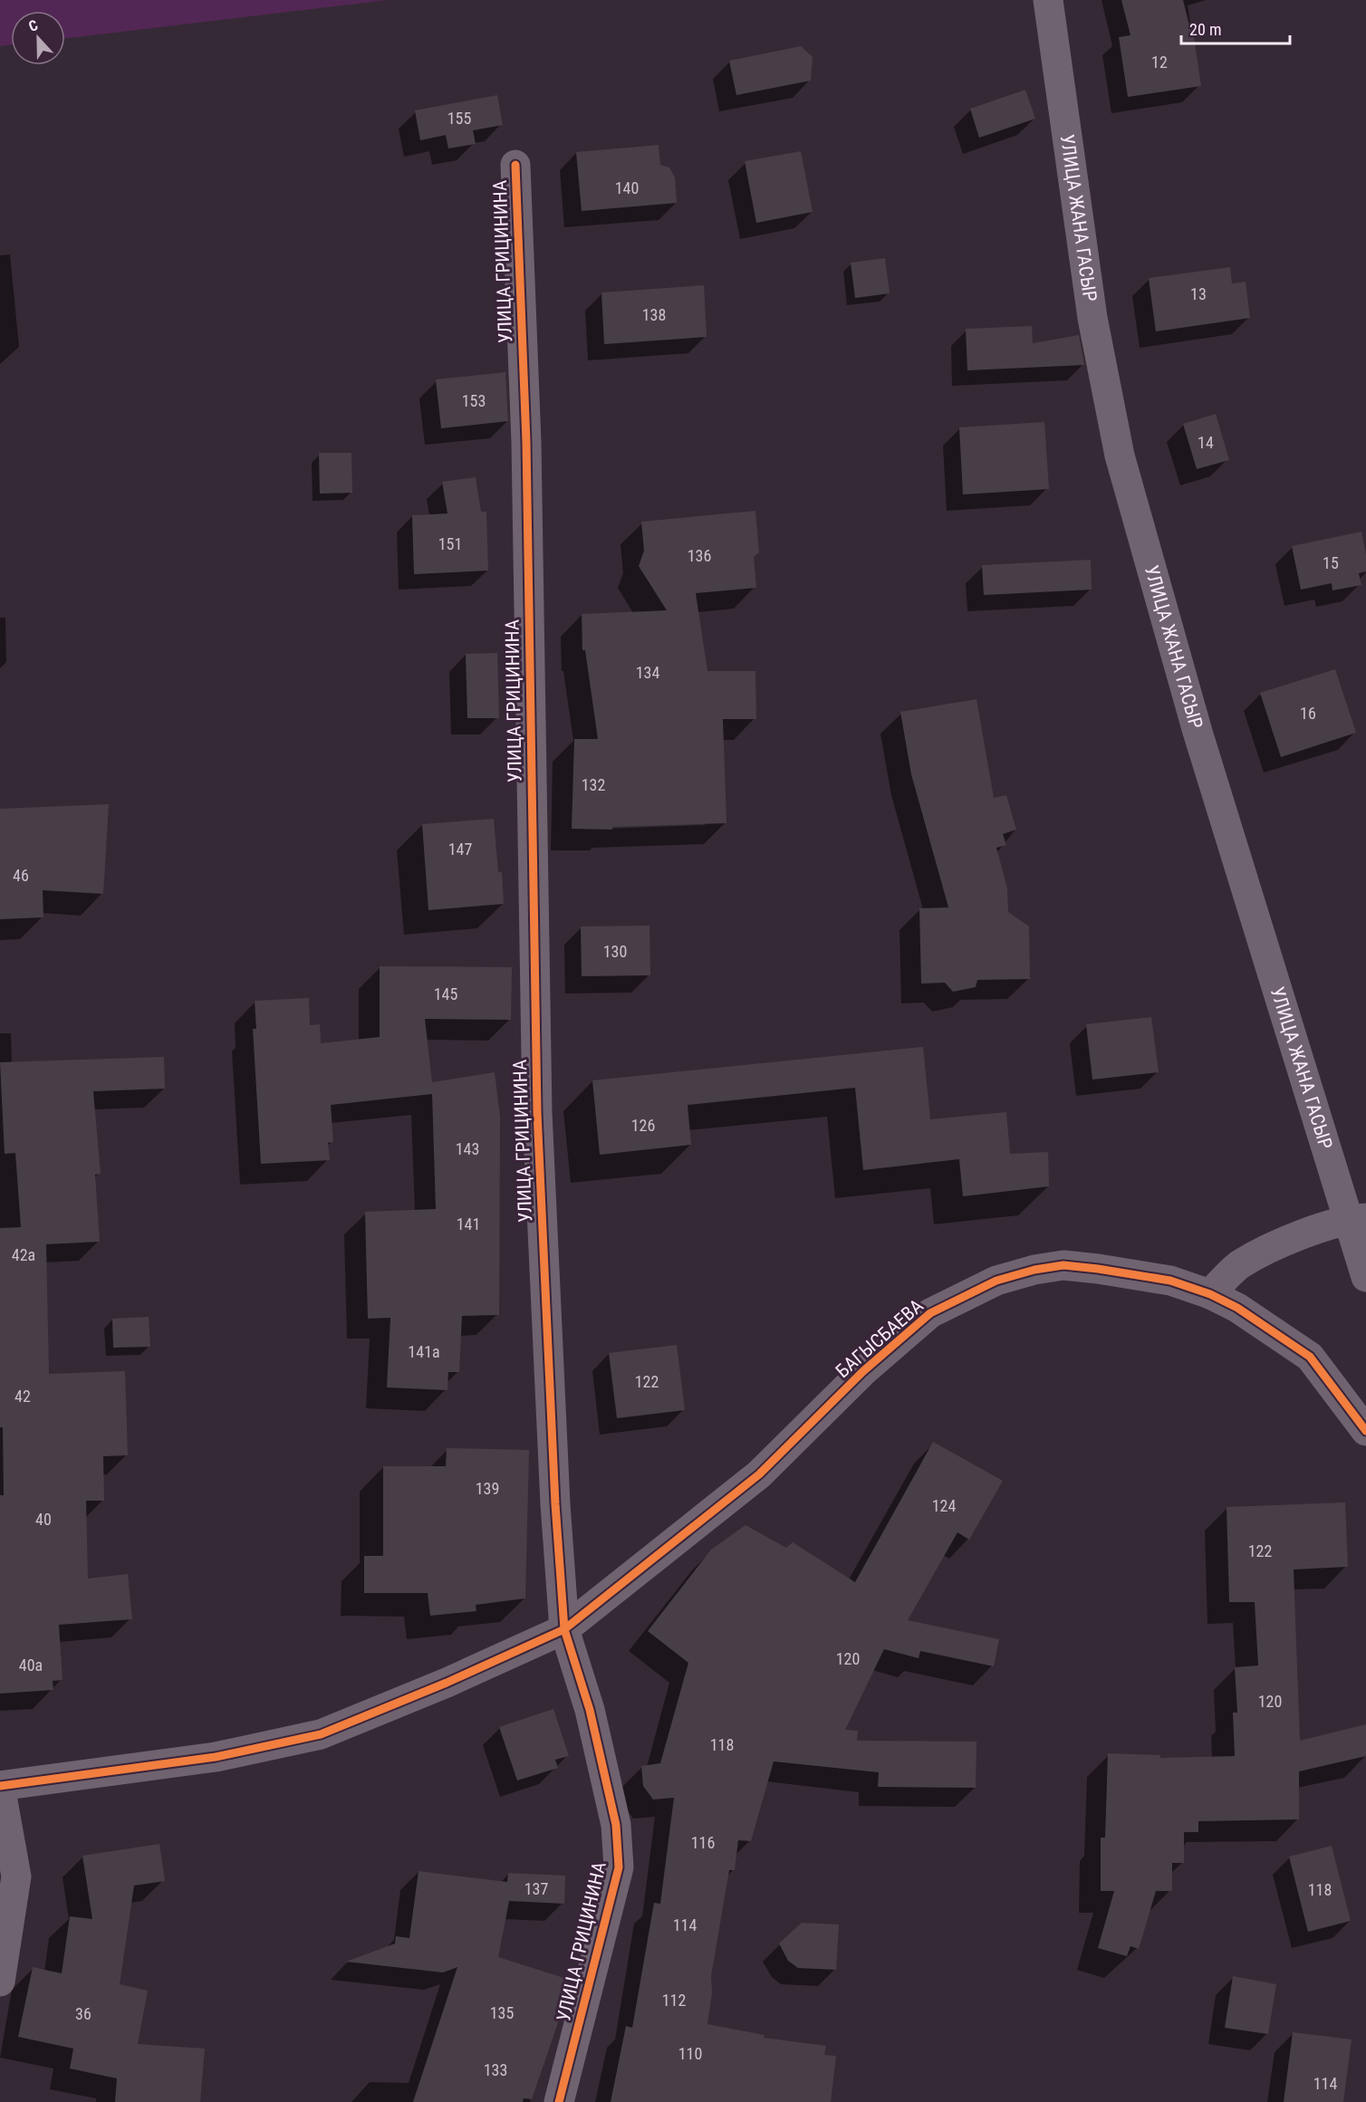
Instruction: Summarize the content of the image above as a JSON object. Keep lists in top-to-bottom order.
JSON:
{
  "streets": {
    "street": ["УЛИЦА ЖАНА ГАСЫР", "УЛИЦА ГРИЦИНИНА", "БАГЫСБАЕВА"]
  },
  "crossings": [
    ["УЛИЦА ГРИЦИНИНА", "БАГЫСБАЕВА"]
  ],
  "house_numbers": [
    "12",
    "155",
    "140",
    "13",
    "138",
    "153",
    "14",
    "151",
    "136",
    "15",
    "134",
    "16",
    "132",
    "147",
    "46",
    "130",
    "145",
    "126",
    "143",
    "141",
    "42а",
    "141а",
    "122",
    "42",
    "139",
    "124",
    "40",
    "122",
    "120",
    "40а",
    "120",
    "118",
    "116",
    "137",
    "118",
    "114",
    "112",
    "135",
    "36",
    "110",
    "133",
    "114"
  ],
  "scale_bar": "20 m",
  "north": "top"
}
